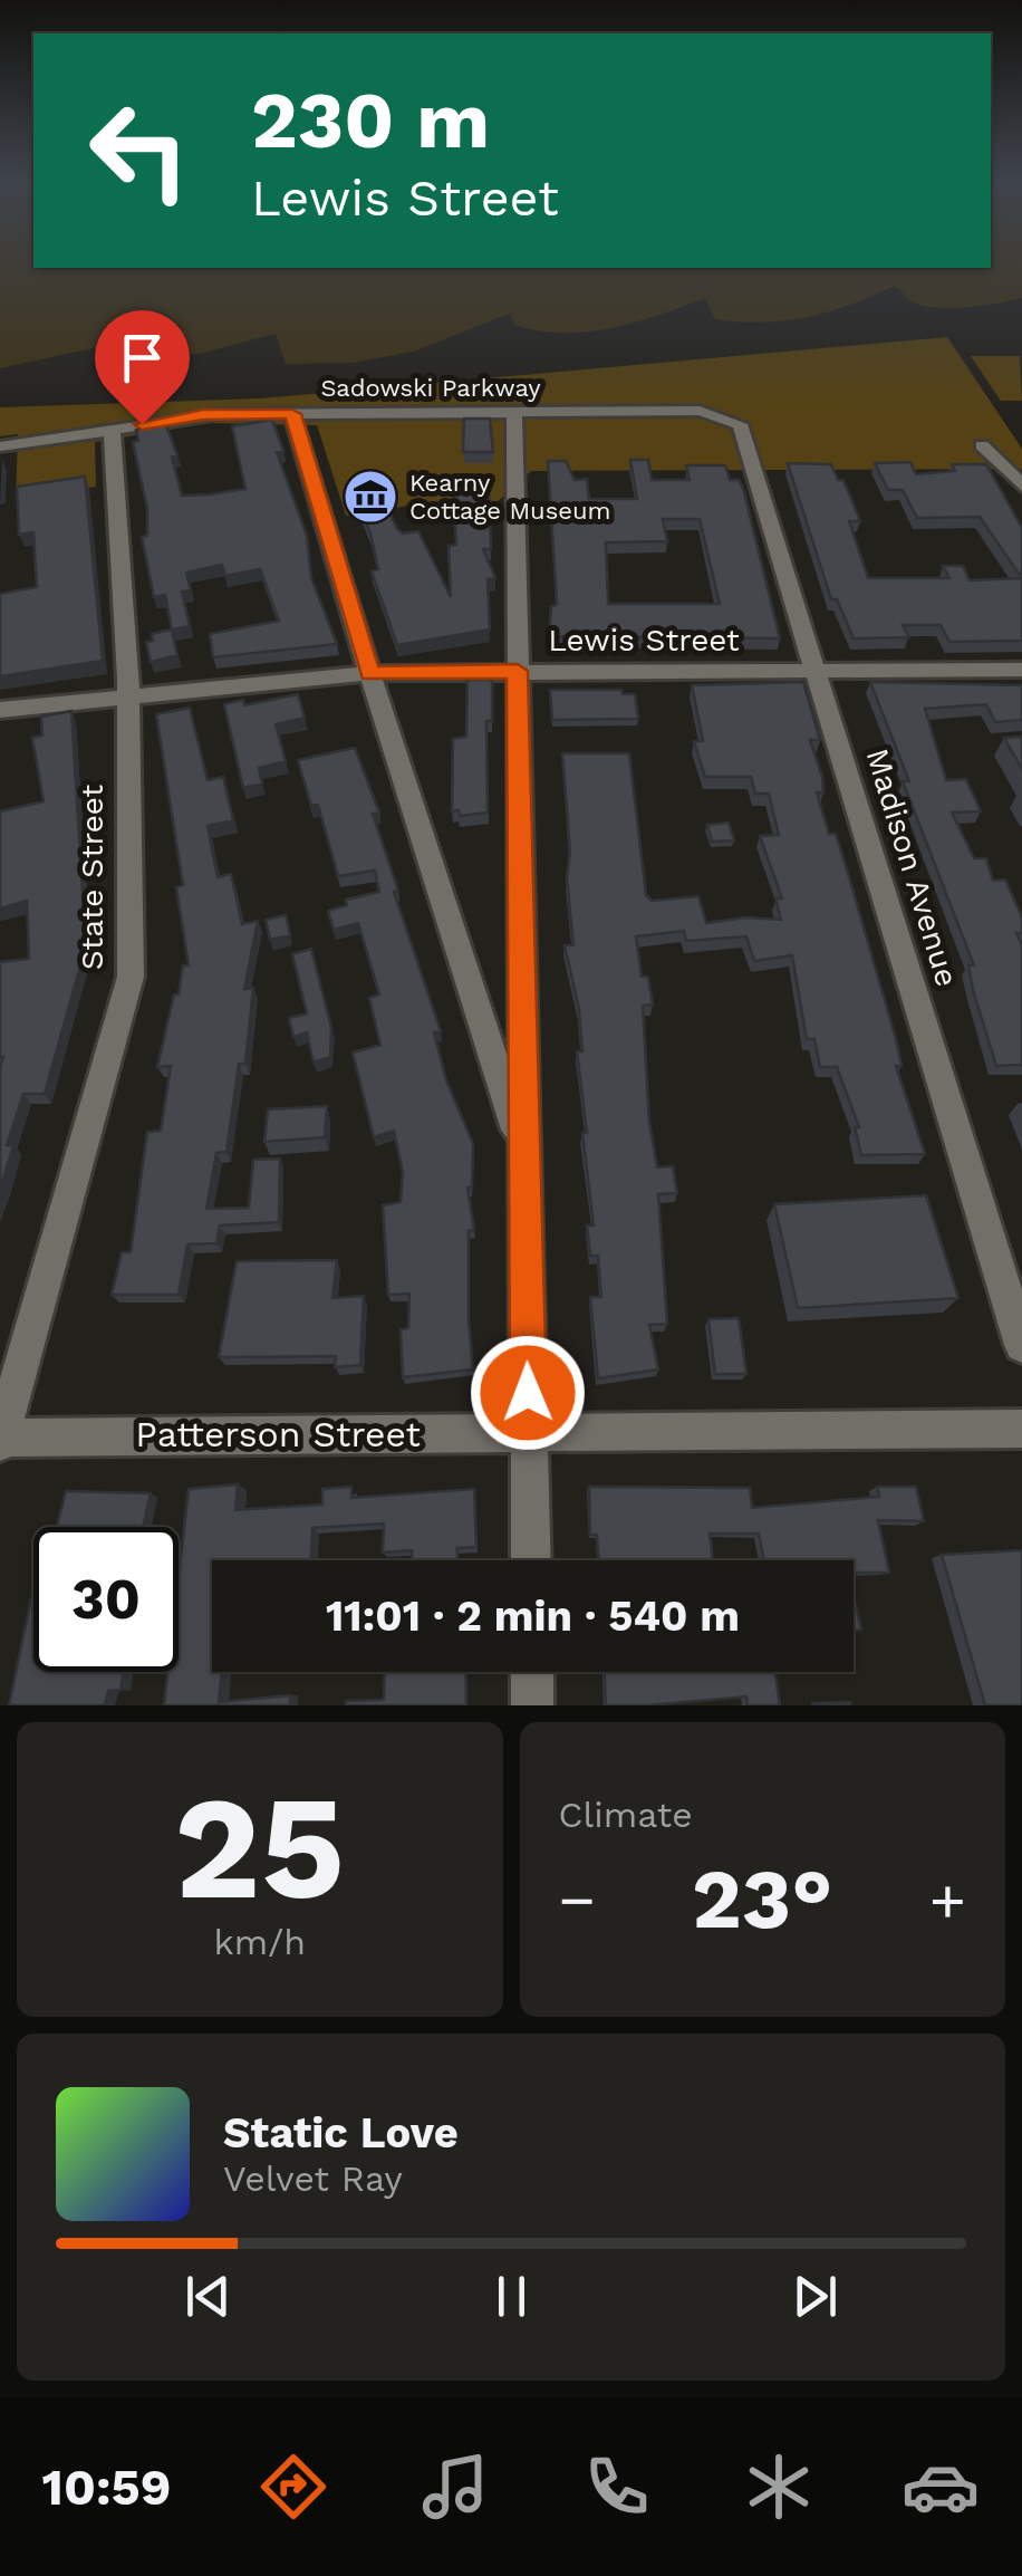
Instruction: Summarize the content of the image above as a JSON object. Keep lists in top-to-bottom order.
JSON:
{
  "streets": {
    "street": [
      "Sadowski Parkway",
      "Lewis Street",
      "Madison Avenue",
      "State Street",
      "Patterson Street"
    ]
  },
  "crossings": [
    ["Sadowski Parkway", "Madison Avenue"],
    ["Sadowski Parkway", "State Street"],
    ["Lewis Street", "Madison Avenue"],
    ["Lewis Street", "State Street"],
    ["State Street", "Patterson Street"]
  ],
  "places": {
    "museum": ["Kearny Cottage Museum"]
  },
  "page": {
    "turn": ["230 m", "Lewis Street"],
    "limit": "30",
    "trip": "11:01 · 2 min · 540 m",
    "tile": [
      ["25", "km/h"],
      "Climate"
    ],
    "heat": ["−", "23°", "+"],
    "song": ["Static Love", "Velvet Ray"],
    "tabs": "10:59"
  }
}
